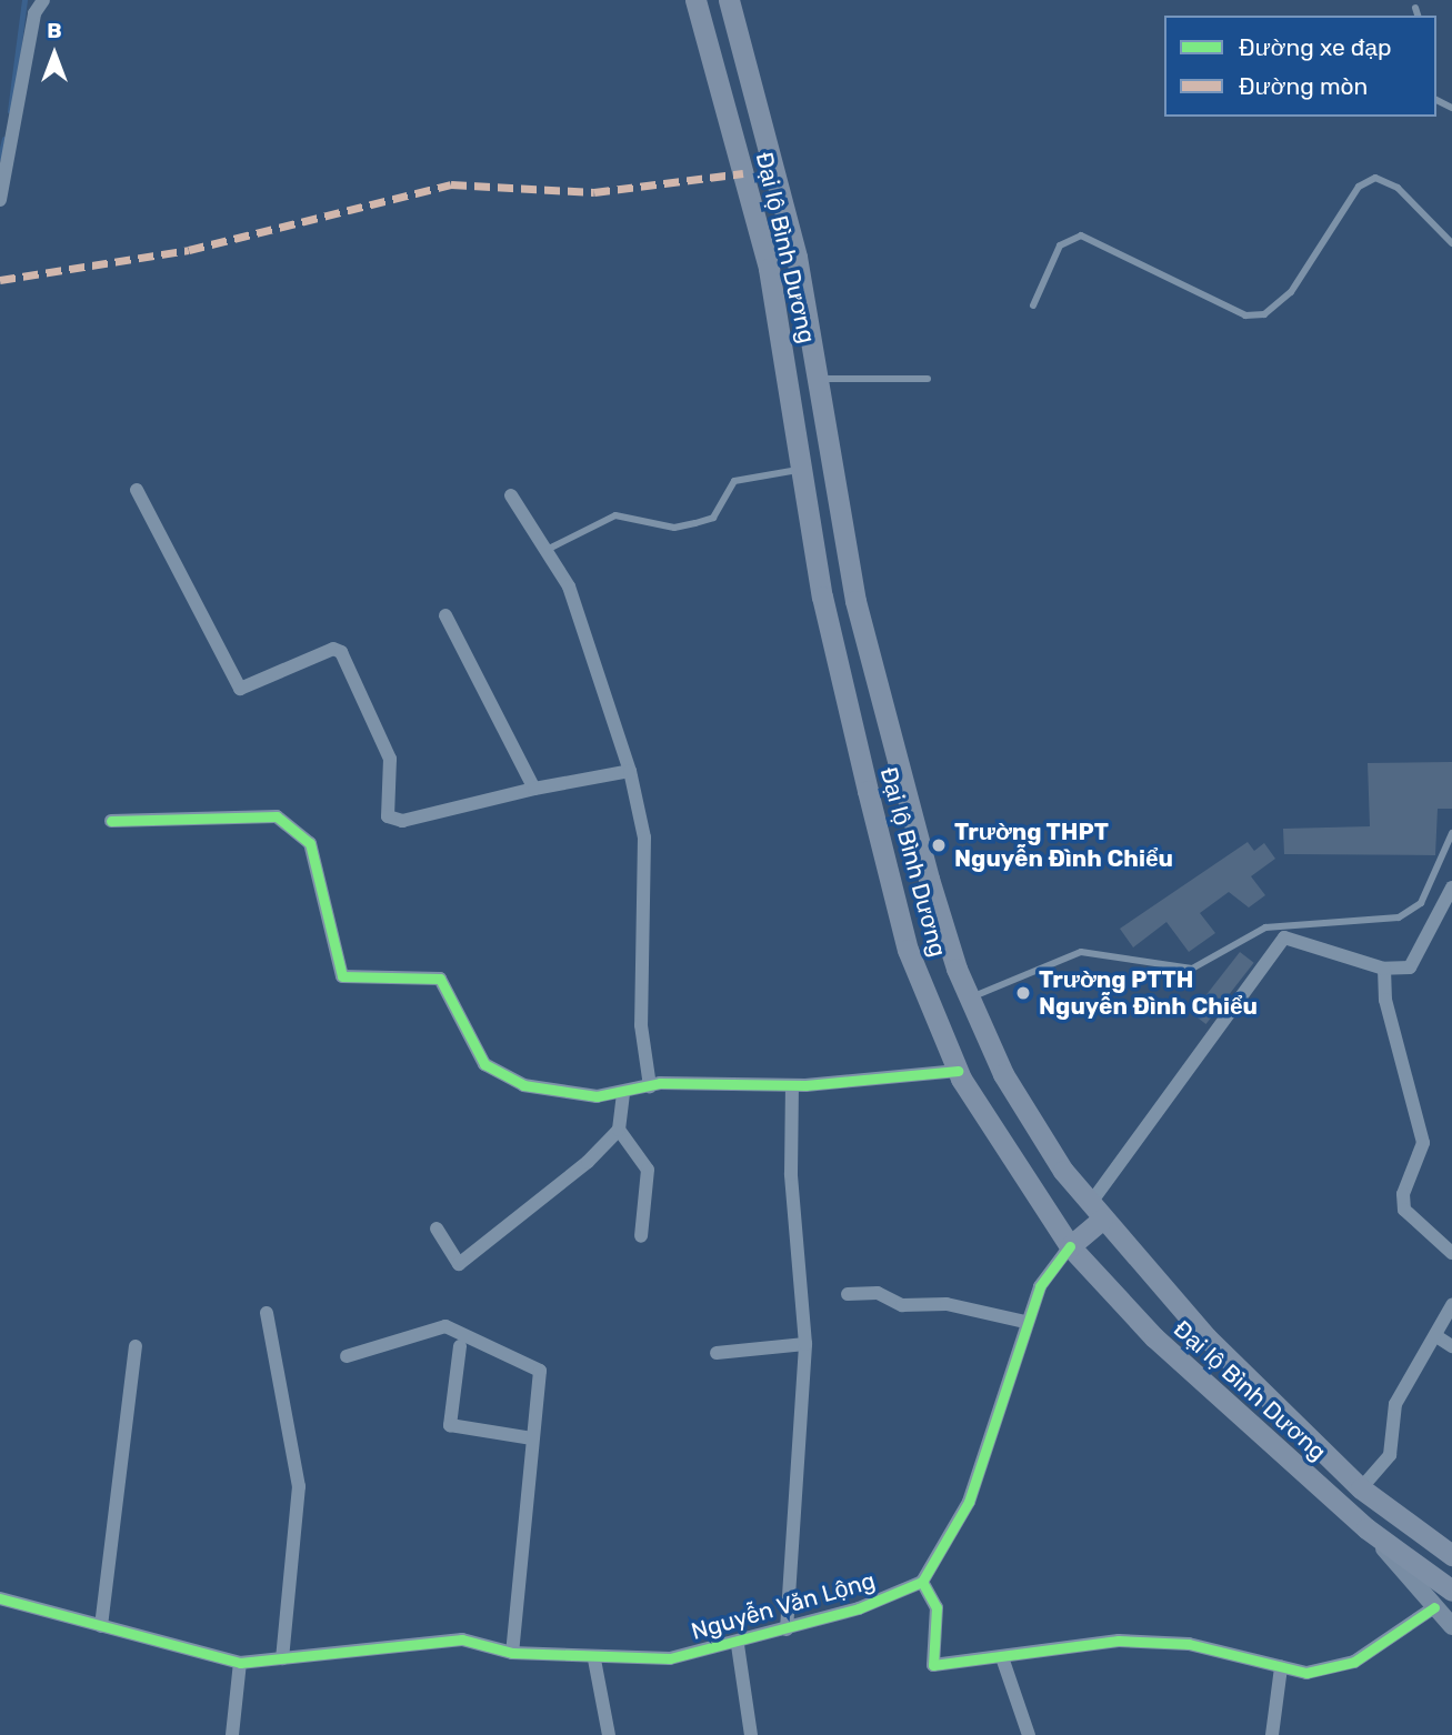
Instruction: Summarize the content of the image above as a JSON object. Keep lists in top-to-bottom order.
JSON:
{
  "streets": {
    "highway": ["Đại lộ Bình Dương"],
    "street": ["Nguyễn Văn Lộng"]
  },
  "places": ["Trường THPT Nguyễn Đình Chiểu", "Trường PTTH Nguyễn Đình Chiểu"],
  "legend": ["Đường xe đạp", "Đường mòn"],
  "north": "top"
}
